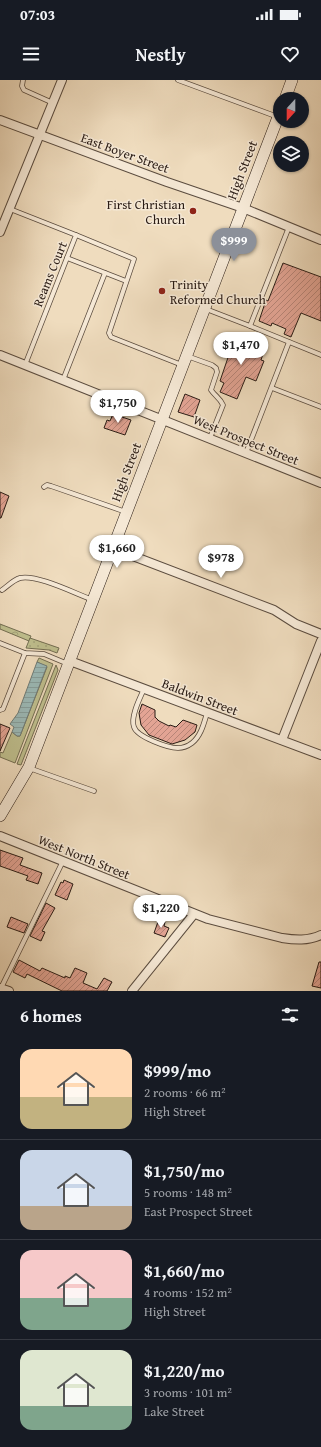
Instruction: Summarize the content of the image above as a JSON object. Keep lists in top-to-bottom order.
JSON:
{
  "streets": {
    "main road": ["High Street"],
    "street": [
      "East Boyer Street",
      "West Prospect Street",
      "Baldwin Street",
      "West North Street"
    ],
    "lane": ["Reams Court"]
  },
  "crossings": [
    ["East Boyer Street", "High Street"],
    ["High Street", "West Prospect Street"],
    ["High Street", "Baldwin Street"],
    ["Reams Court", "West Prospect Street"]
  ],
  "places": ["First Christian Church", "Trinity Reformed Church"],
  "north": "bottom",
  "page": {
    "status": "07:03",
    "header": "Nestly",
    "price": [
      "$999",
      "$1,470",
      "$1,750",
      "$1,660",
      "$978",
      "$1,220"
    ],
    "heading": "6 homes",
    "list": [
      {
        "name": "$999/mo",
        "note": "2 rooms · 66 m² · High Street"
      },
      {
        "name": "$1,750/mo",
        "note": "5 rooms · 148 m² · East Prospect Street"
      },
      {
        "name": "$1,660/mo",
        "note": "4 rooms · 152 m² · High Street"
      },
      {
        "name": "$1,220/mo",
        "note": "3 rooms · 101 m² · Lake Street"
      }
    ]
  }
}
